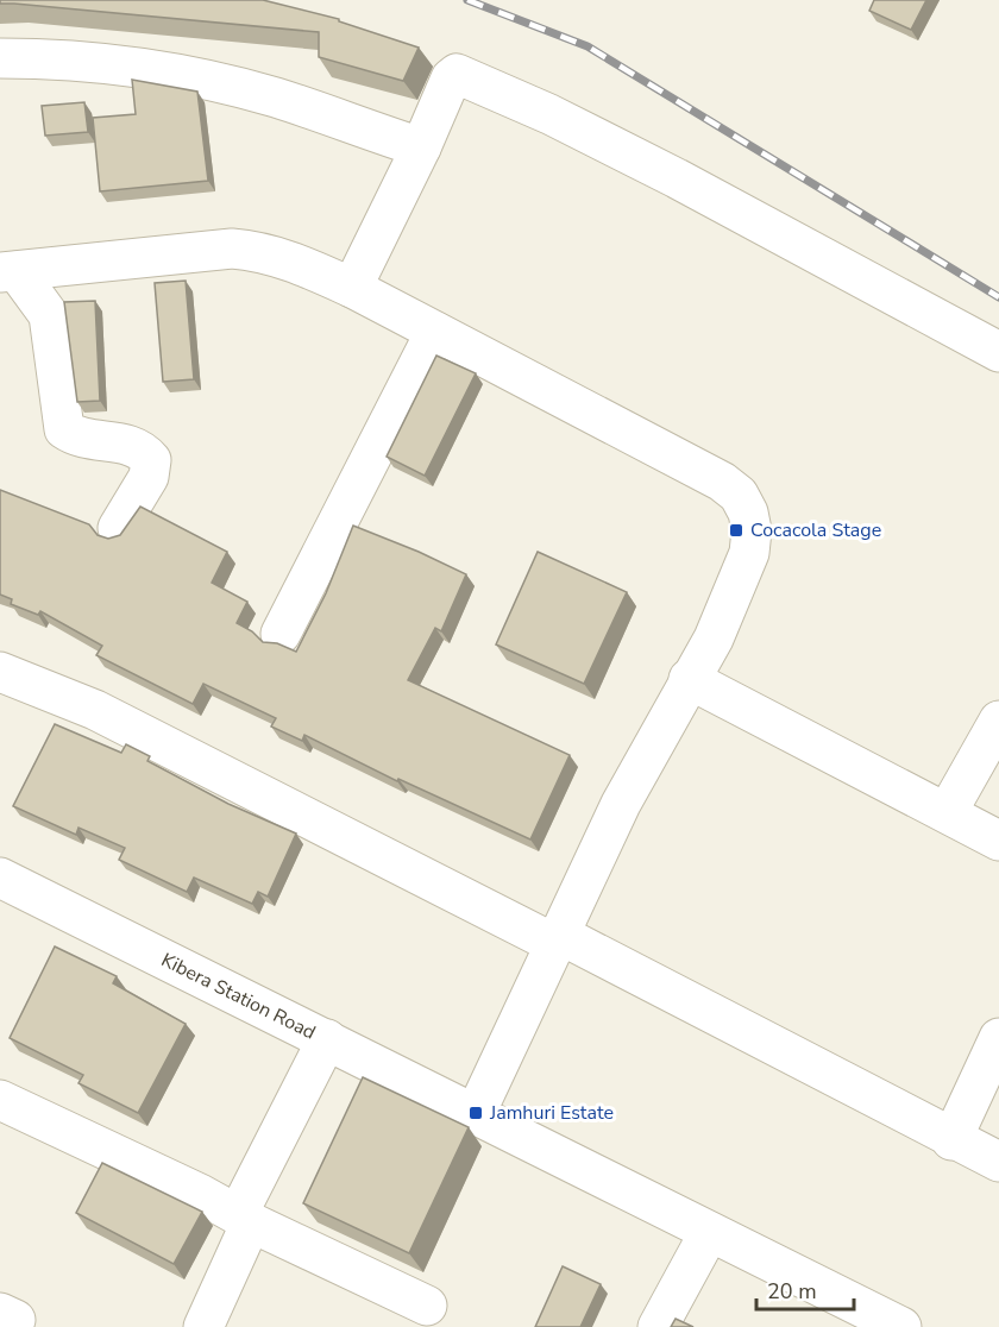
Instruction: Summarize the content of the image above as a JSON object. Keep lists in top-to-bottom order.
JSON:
{
  "streets": {
    "street": ["Kibera Station Road"]
  },
  "places": {
    "transit": ["Cocacola Stage", "Jamhuri Estate"]
  },
  "scale_bar": "20 m"
}
